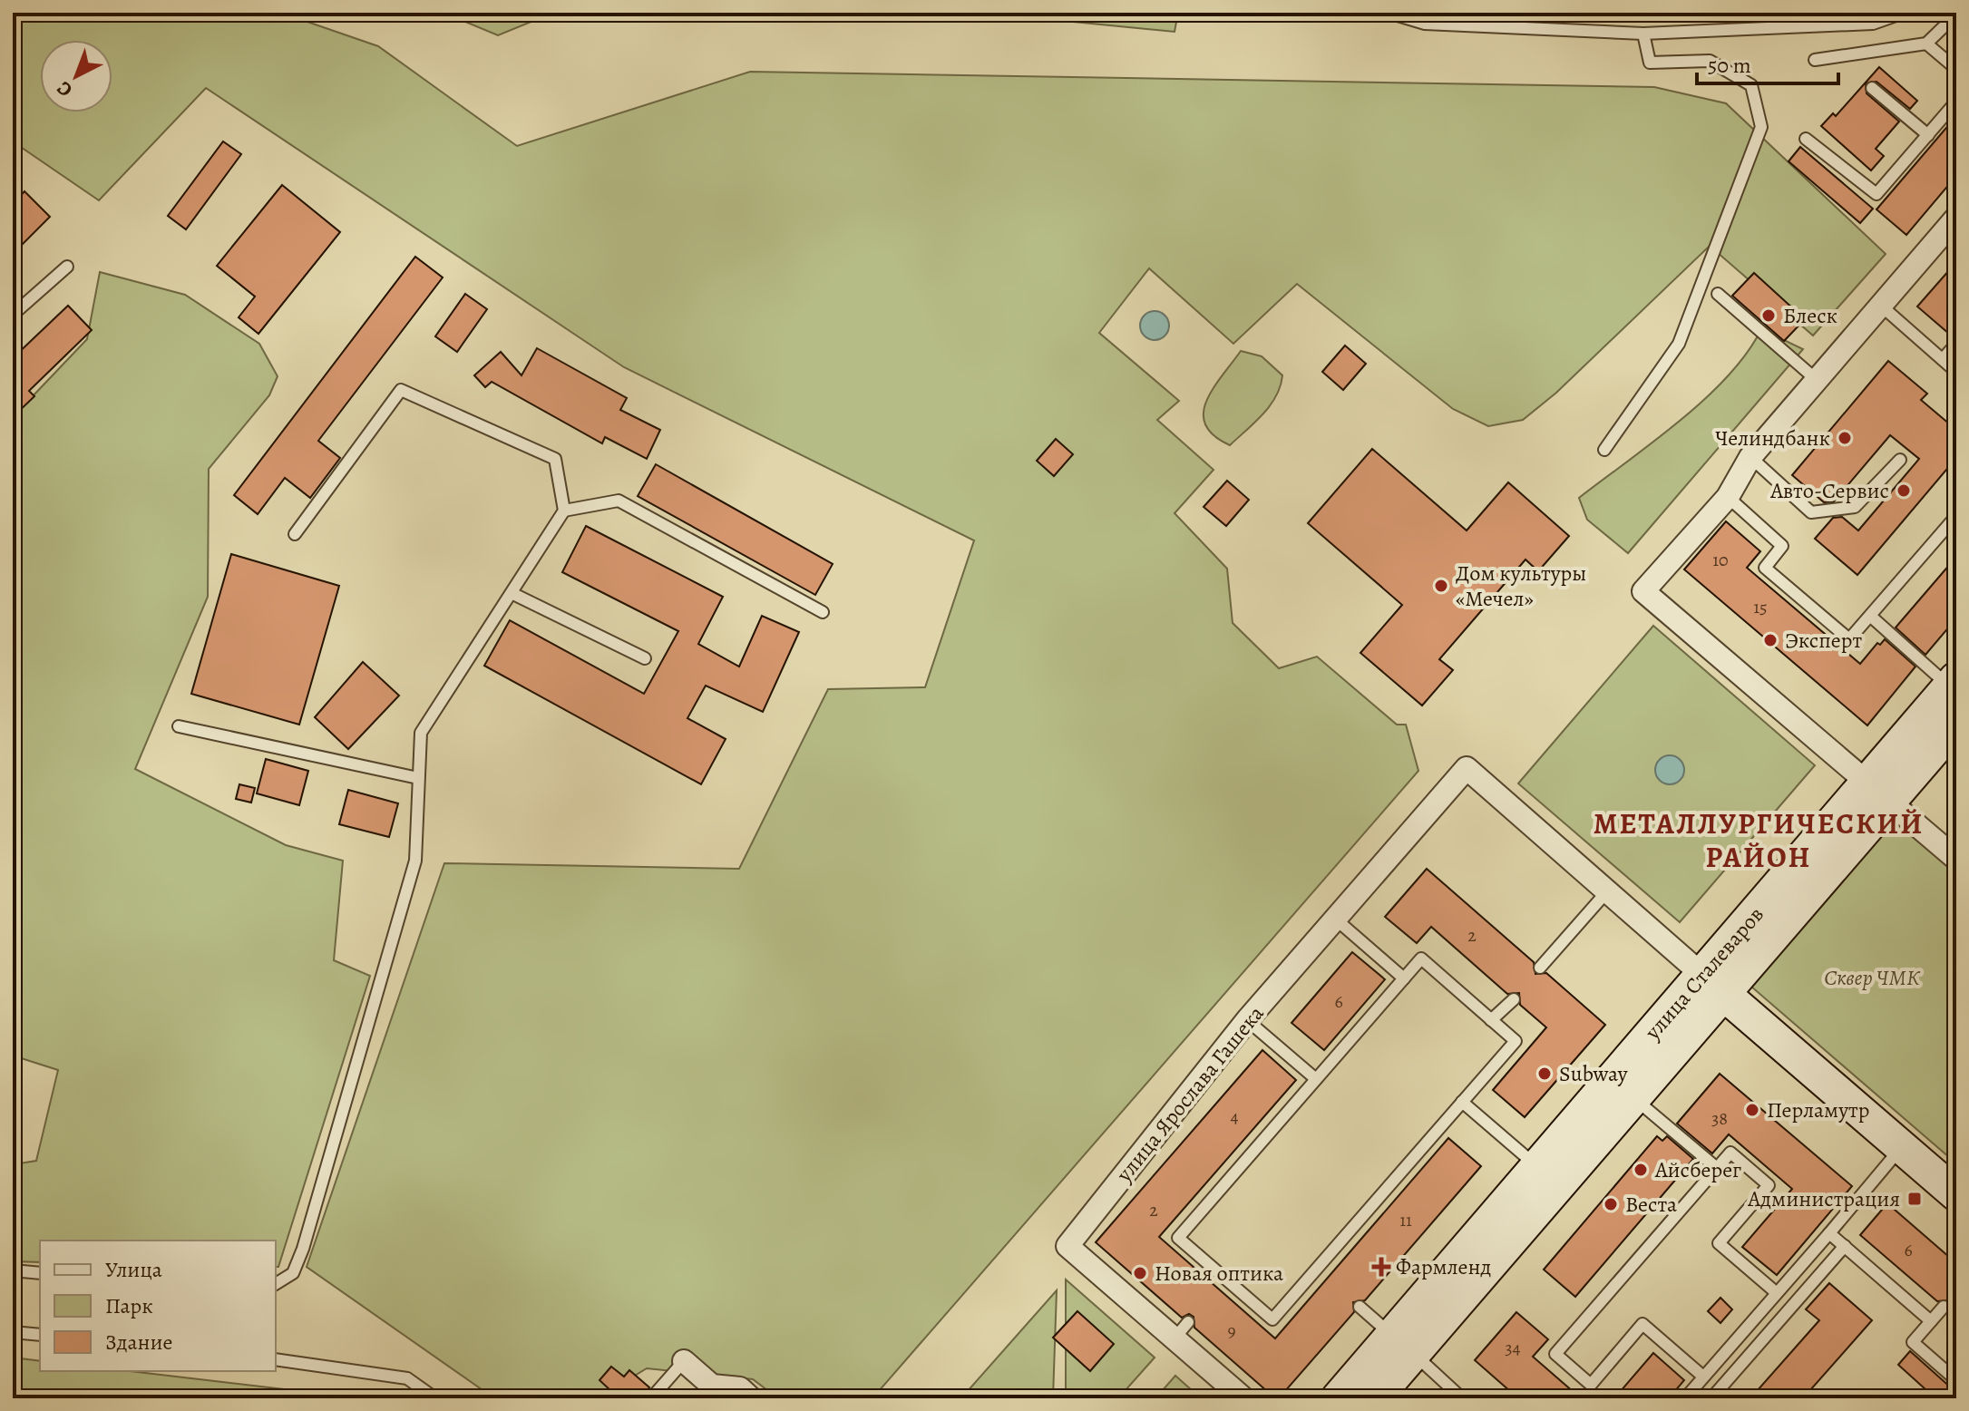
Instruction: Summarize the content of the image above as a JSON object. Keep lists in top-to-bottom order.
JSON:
{
  "streets": {
    "main road": ["улица Сталеваров"],
    "street": ["улица Ярослава Гашека"]
  },
  "districts": ["МЕТАЛЛУРГИЧЕСКИЙ РАЙОН"],
  "parks": ["Сквер ЧМК"],
  "places": {
    "other": [
      "Блеск",
      "Челиндбанк",
      "Авто-Сервис",
      "Дом культуры «Мечел»",
      "Эксперт",
      "Subway",
      "Перламутр",
      "Айсберег",
      "Веста",
      "Новая оптика"
    ],
    "transit": ["Администрация"],
    "health": ["Фармленд"]
  },
  "house_numbers": [
    "10",
    "15",
    "2",
    "6",
    "4",
    "38",
    "2",
    "11",
    "6",
    "9",
    "34"
  ],
  "legend": ["Улица", "Парк", "Здание"],
  "scale_bar": "50 m",
  "north": "bottom left"
}
